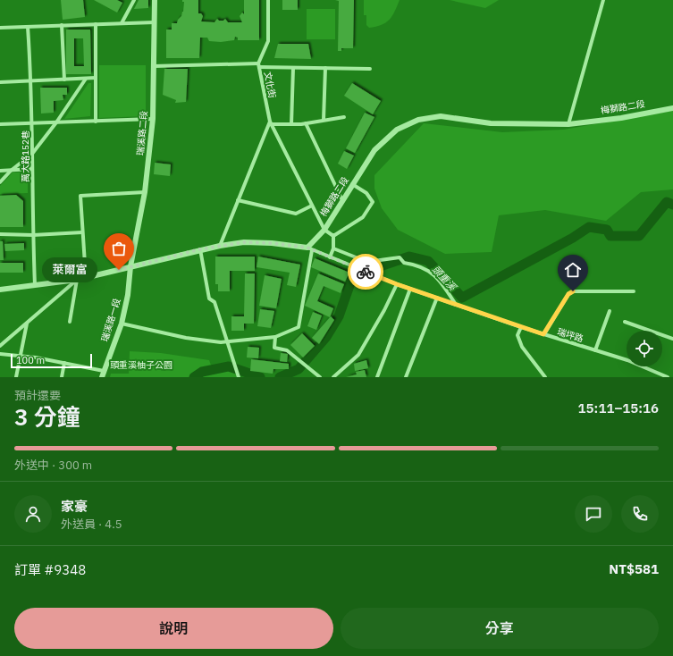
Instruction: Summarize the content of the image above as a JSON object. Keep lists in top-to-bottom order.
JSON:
{
  "streets": {
    "street": [
      "文化街",
      "梅獅路二段",
      "瑞溪路二段",
      "萬大路152巷",
      "瑞溪路一段",
      "瑞坪路"
    ]
  },
  "crossings": [
    ["文化街", "梅獅路二段"],
    ["梅獅路二段", "瑞坪路"],
    ["瑞溪路二段", "瑞溪路一段"]
  ],
  "water": ["頭重溪"],
  "parks": ["頭重溪柚子公園"],
  "places": ["萊爾富"],
  "scale_bar": "100 m",
  "page": {
    "bubble": "萊爾富",
    "scale": "100 m",
    "heading": ["3 分鐘", "預計還要", "15:11–15:16"],
    "panel": [
      "家豪",
      "外送員 · 4.5",
      "訂單 #9348",
      "NT$581"
    ],
    "bar": "外送中 · 300 m",
    "buttons": ["說明", "分享"]
  }
}
